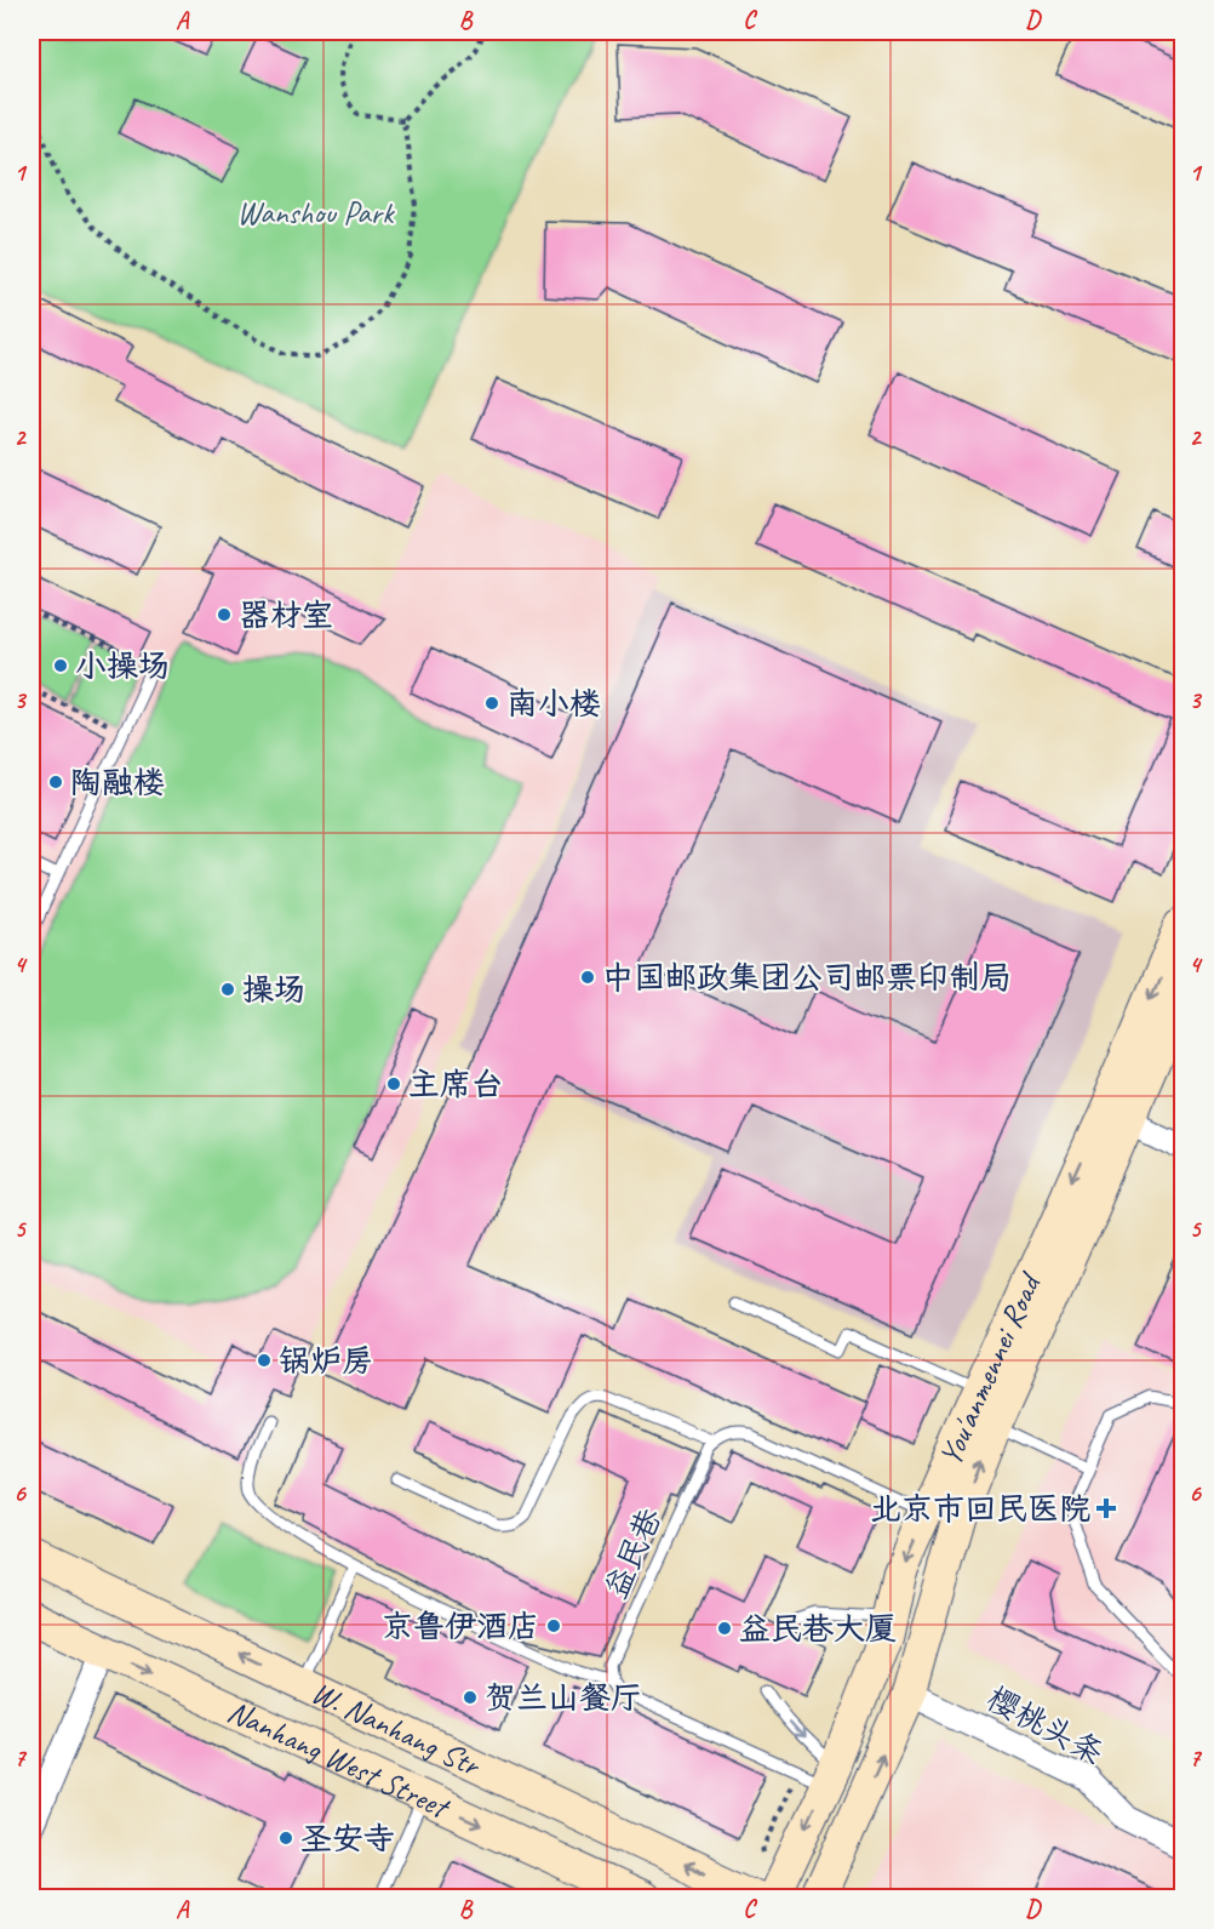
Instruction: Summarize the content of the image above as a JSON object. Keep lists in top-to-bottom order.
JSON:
{
  "streets": {
    "main road": ["You'anmennei Road", "W. Nanhang Str", "Nanhang West Street"],
    "street": ["樱桃头条"],
    "lane": ["益民巷"]
  },
  "crossings": [
    ["You'anmennei Road", "樱桃头条"]
  ],
  "one_way": ["W. Nanhang Str", "Nanhang West Street"],
  "parks": ["Wanshou Park"],
  "places": {
    "other": [
      "器材室",
      "小操场",
      "南小楼",
      "陶融楼",
      "中国邮政集团公司邮票印制局",
      "操场",
      "主席台",
      "锅炉房",
      "京鲁伊酒店",
      "益民巷大厦",
      "贺兰山餐厅",
      "圣安寺"
    ],
    "health": ["北京市回民医院"]
  },
  "grid": {
    "columns": [
      "A",
      "B",
      "C",
      "D"
    ],
    "rows": [
      "1",
      "2",
      "3",
      "4",
      "5",
      "6",
      "7"
    ]
  }
}
